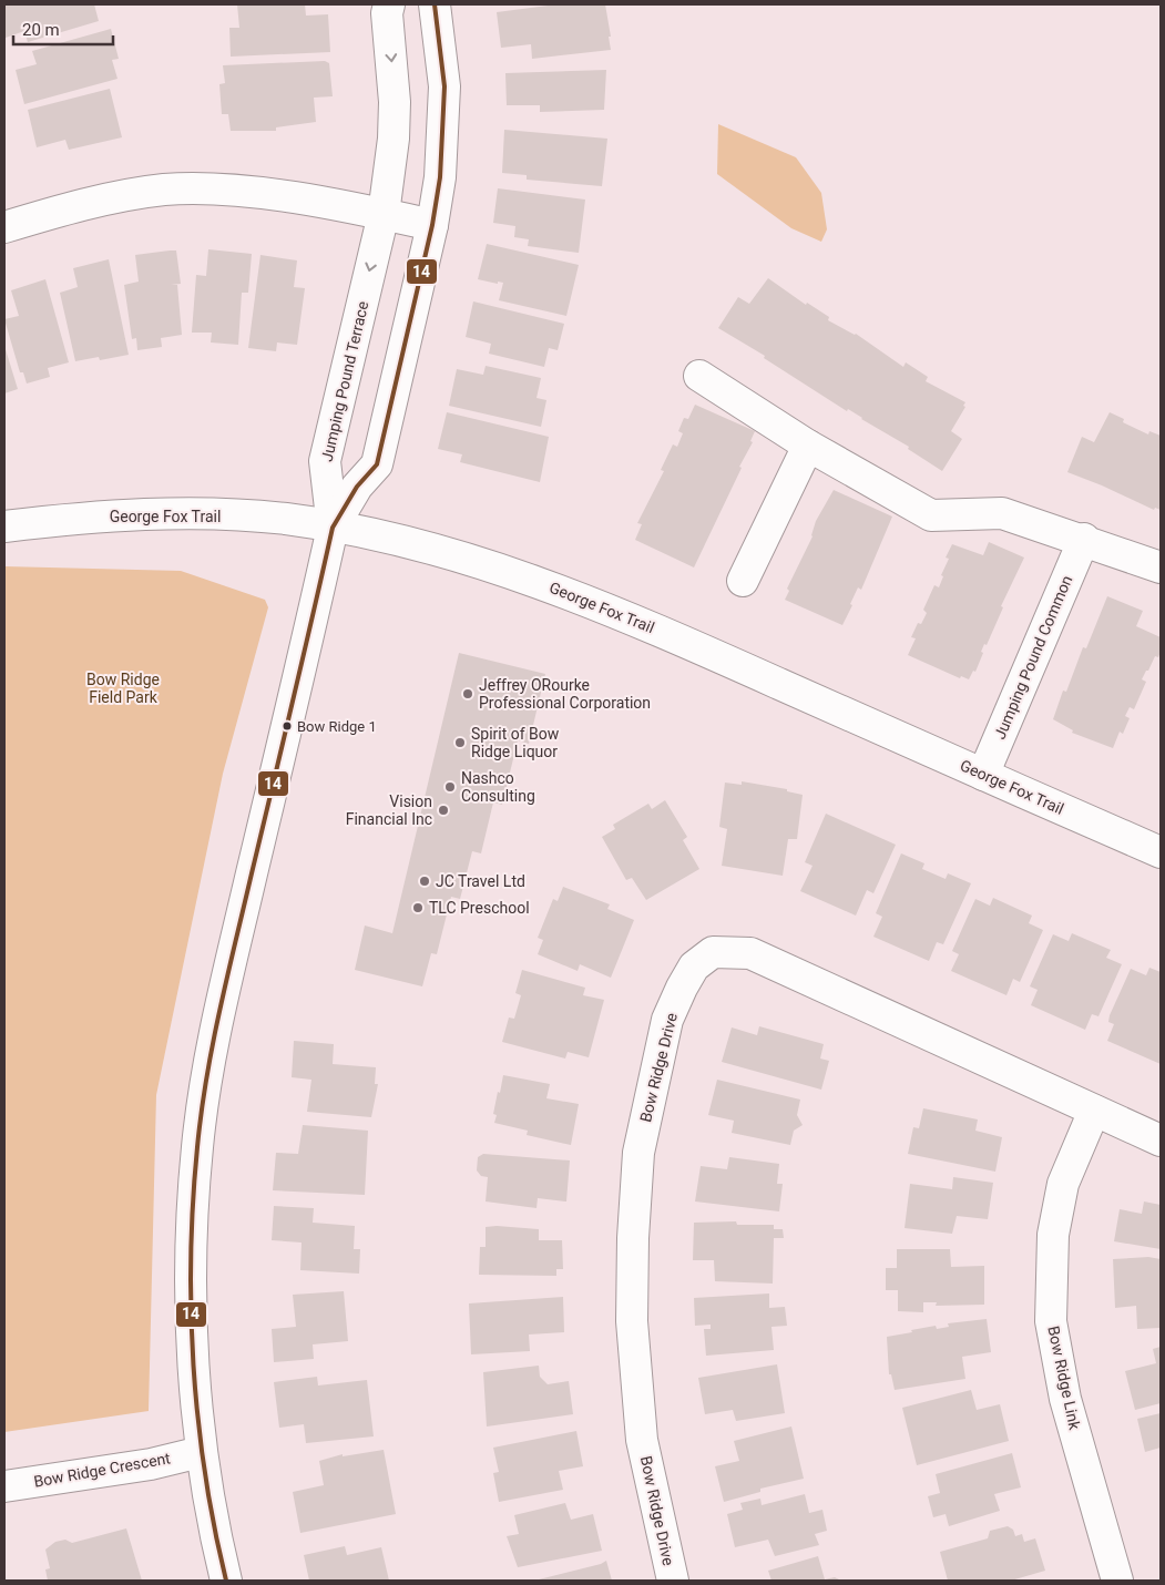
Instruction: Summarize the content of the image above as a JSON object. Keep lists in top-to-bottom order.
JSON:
{
  "streets": {
    "street": [
      "Jumping Pound Terrace",
      "George Fox Trail",
      "Jumping Pound Common",
      "Bow Ridge Drive",
      "Bow Ridge Link",
      "Bow Ridge Crescent"
    ]
  },
  "crossings": [
    ["Jumping Pound Terrace", "George Fox Trail"],
    ["George Fox Trail", "Jumping Pound Common"],
    ["Bow Ridge Drive", "Bow Ridge Link"]
  ],
  "parks": ["Bow Ridge Field Park"],
  "places": [
    "Jeffrey ORourke Professional Corporation",
    "Bow Ridge 1",
    "Spirit of Bow Ridge Liquor",
    "Nashco Consulting",
    "Vision Financial Inc",
    "JC Travel Ltd",
    "TLC Preschool"
  ],
  "lines": ["transit line 14"],
  "scale_bar": "20 m"
}
